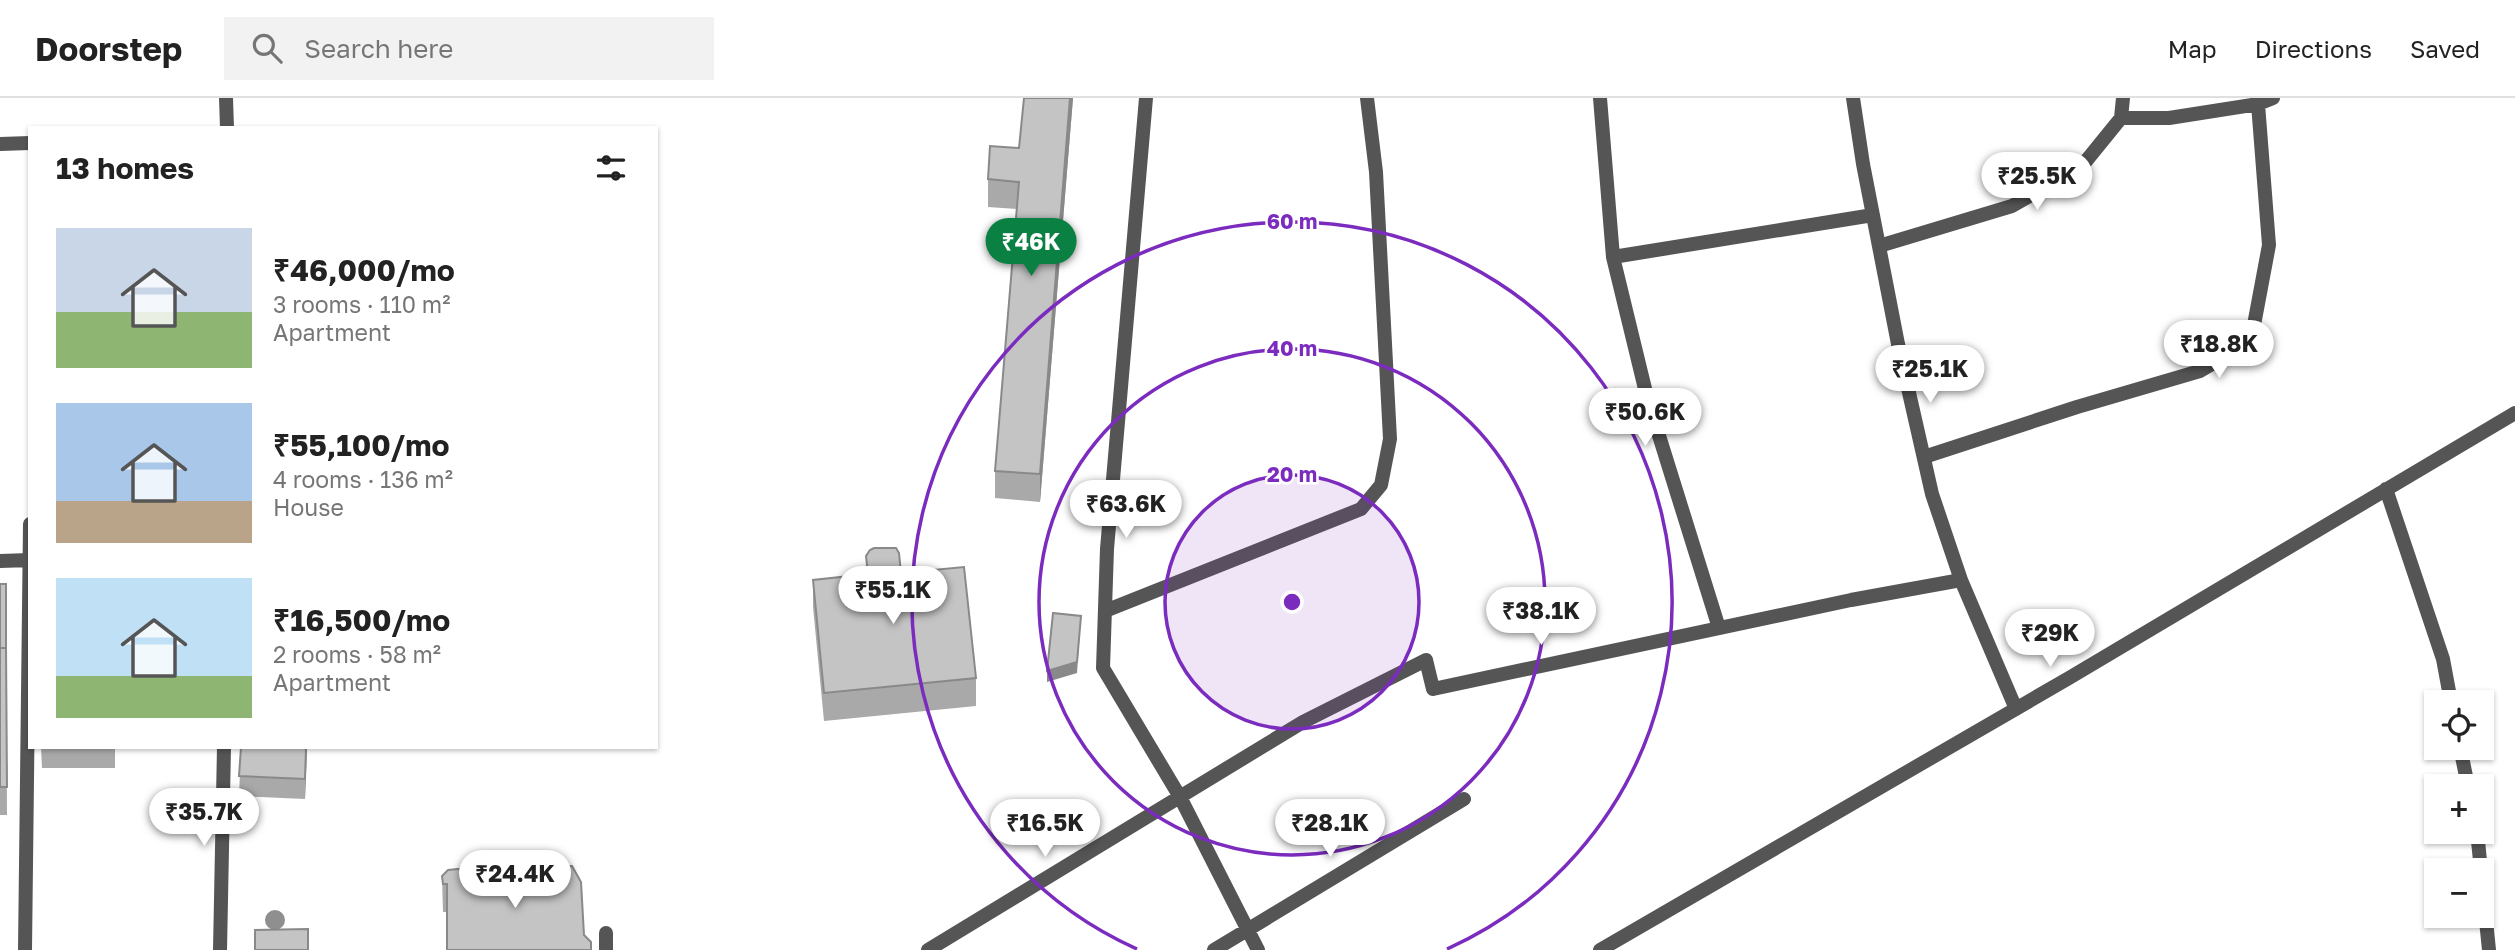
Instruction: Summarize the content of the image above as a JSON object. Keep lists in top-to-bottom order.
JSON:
{
  "page": {
    "header": "Doorstep",
    "search": "Search here",
    "nav": ["Map", "Directions", "Saved"],
    "heading": "13 homes",
    "price": [
      "₹25.5K",
      "₹46K",
      "₹18.8K",
      "₹25.1K",
      "₹50.6K",
      "₹63.6K",
      "₹55.1K",
      "₹38.1K",
      "₹29K",
      "₹35.7K",
      "₹16.5K",
      "₹28.1K",
      "₹24.4K"
    ],
    "list": [
      {
        "name": "₹46,000/mo",
        "note": "3 rooms · 110 m² · Apartment"
      },
      {
        "name": "₹55,100/mo",
        "note": "4 rooms · 136 m² · House"
      },
      {
        "name": "₹16,500/mo",
        "note": "2 rooms · 58 m² · Apartment"
      }
    ],
    "map_buttons": ["+", "−"]
  },
  "rings": ["60 m", "40 m", "20 m"]
}
